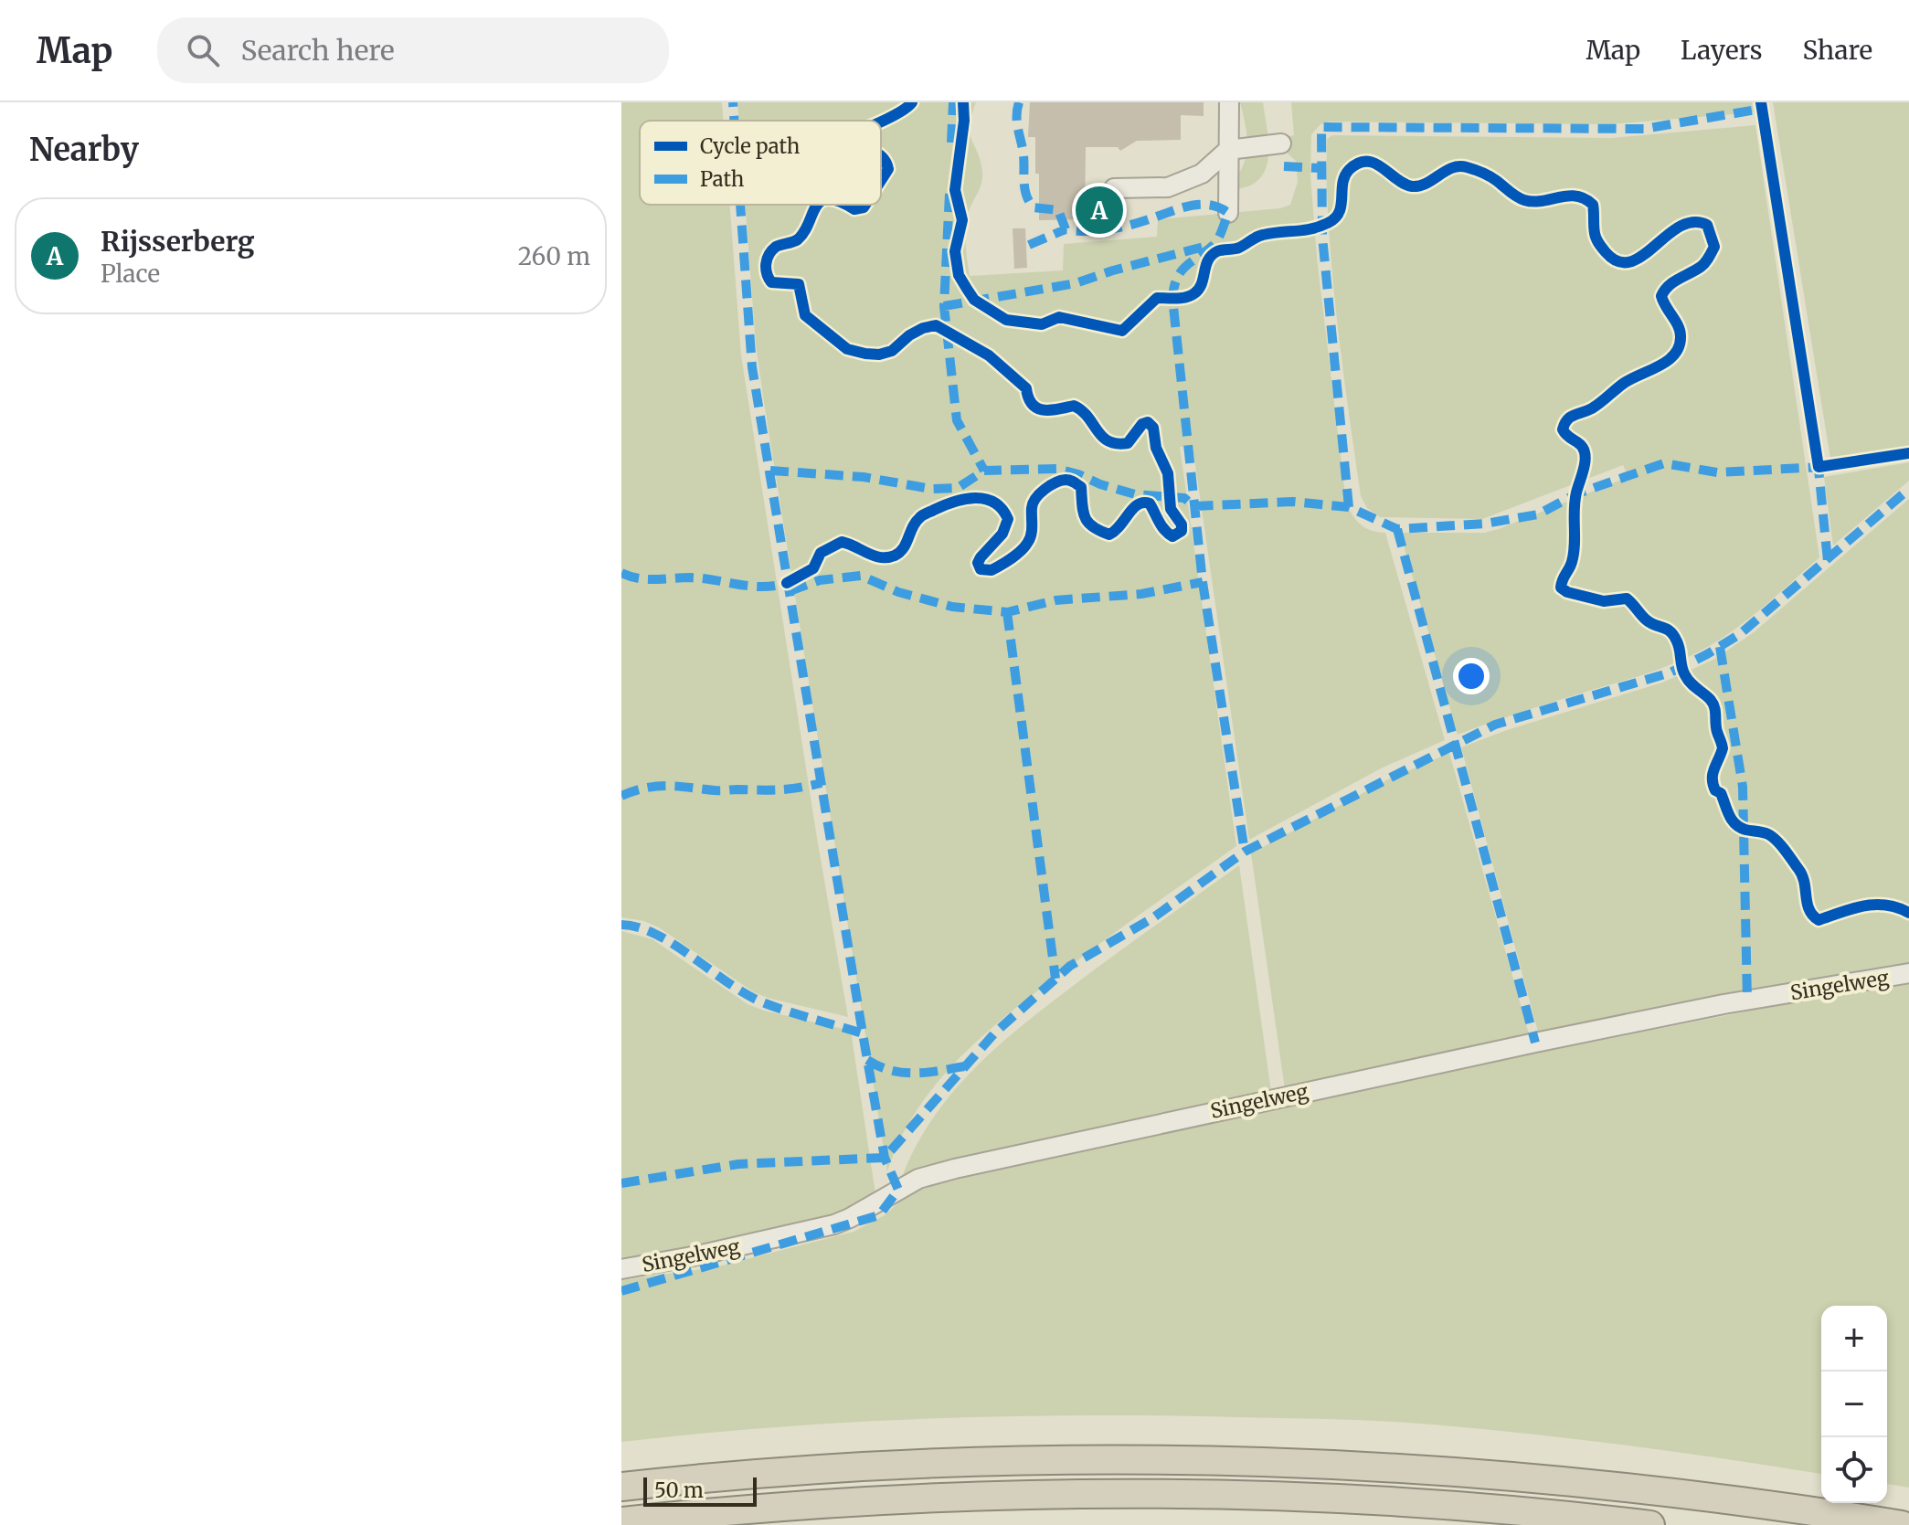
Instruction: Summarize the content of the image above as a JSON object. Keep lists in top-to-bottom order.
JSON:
{
  "streets": {
    "street": ["Singelweg"]
  },
  "legend": ["Cycle path", "Path"],
  "scale_bar": "50 m",
  "page": {
    "header": "Map",
    "search": "Search here",
    "nav": ["Map", "Layers", "Share"],
    "heading": "Nearby",
    "pins": "A",
    "list": [
      {
        "mark": "A",
        "name": "Rijsserberg",
        "note": "Place",
        "value": "260 m"
      }
    ],
    "map_buttons": ["+", "−"],
    "scale": "50 m"
  }
}
